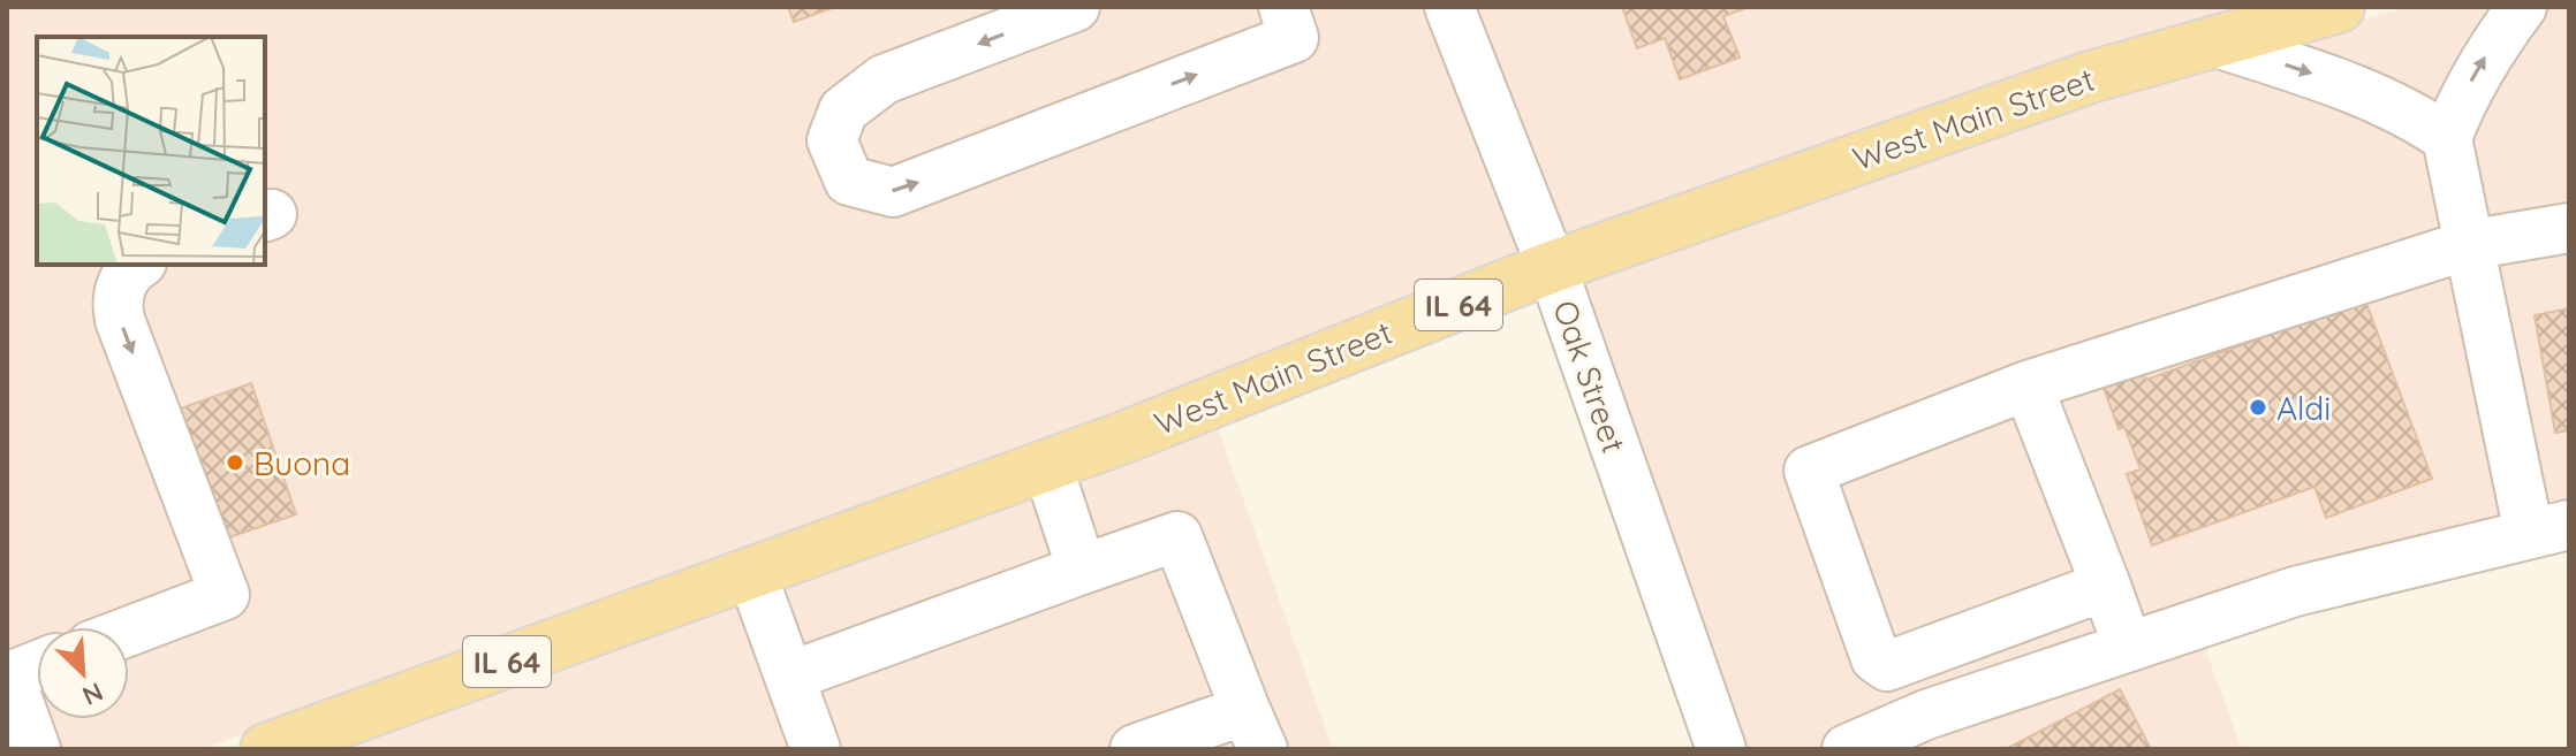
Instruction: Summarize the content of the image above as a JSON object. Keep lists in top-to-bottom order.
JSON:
{
  "streets": {
    "main road": ["West Main Street", "IL 64"],
    "street": ["Oak Street"]
  },
  "crossings": [
    ["West Main Street", "Oak Street"]
  ],
  "places": ["Aldi", "Buona"],
  "north": "bottom right"
}
